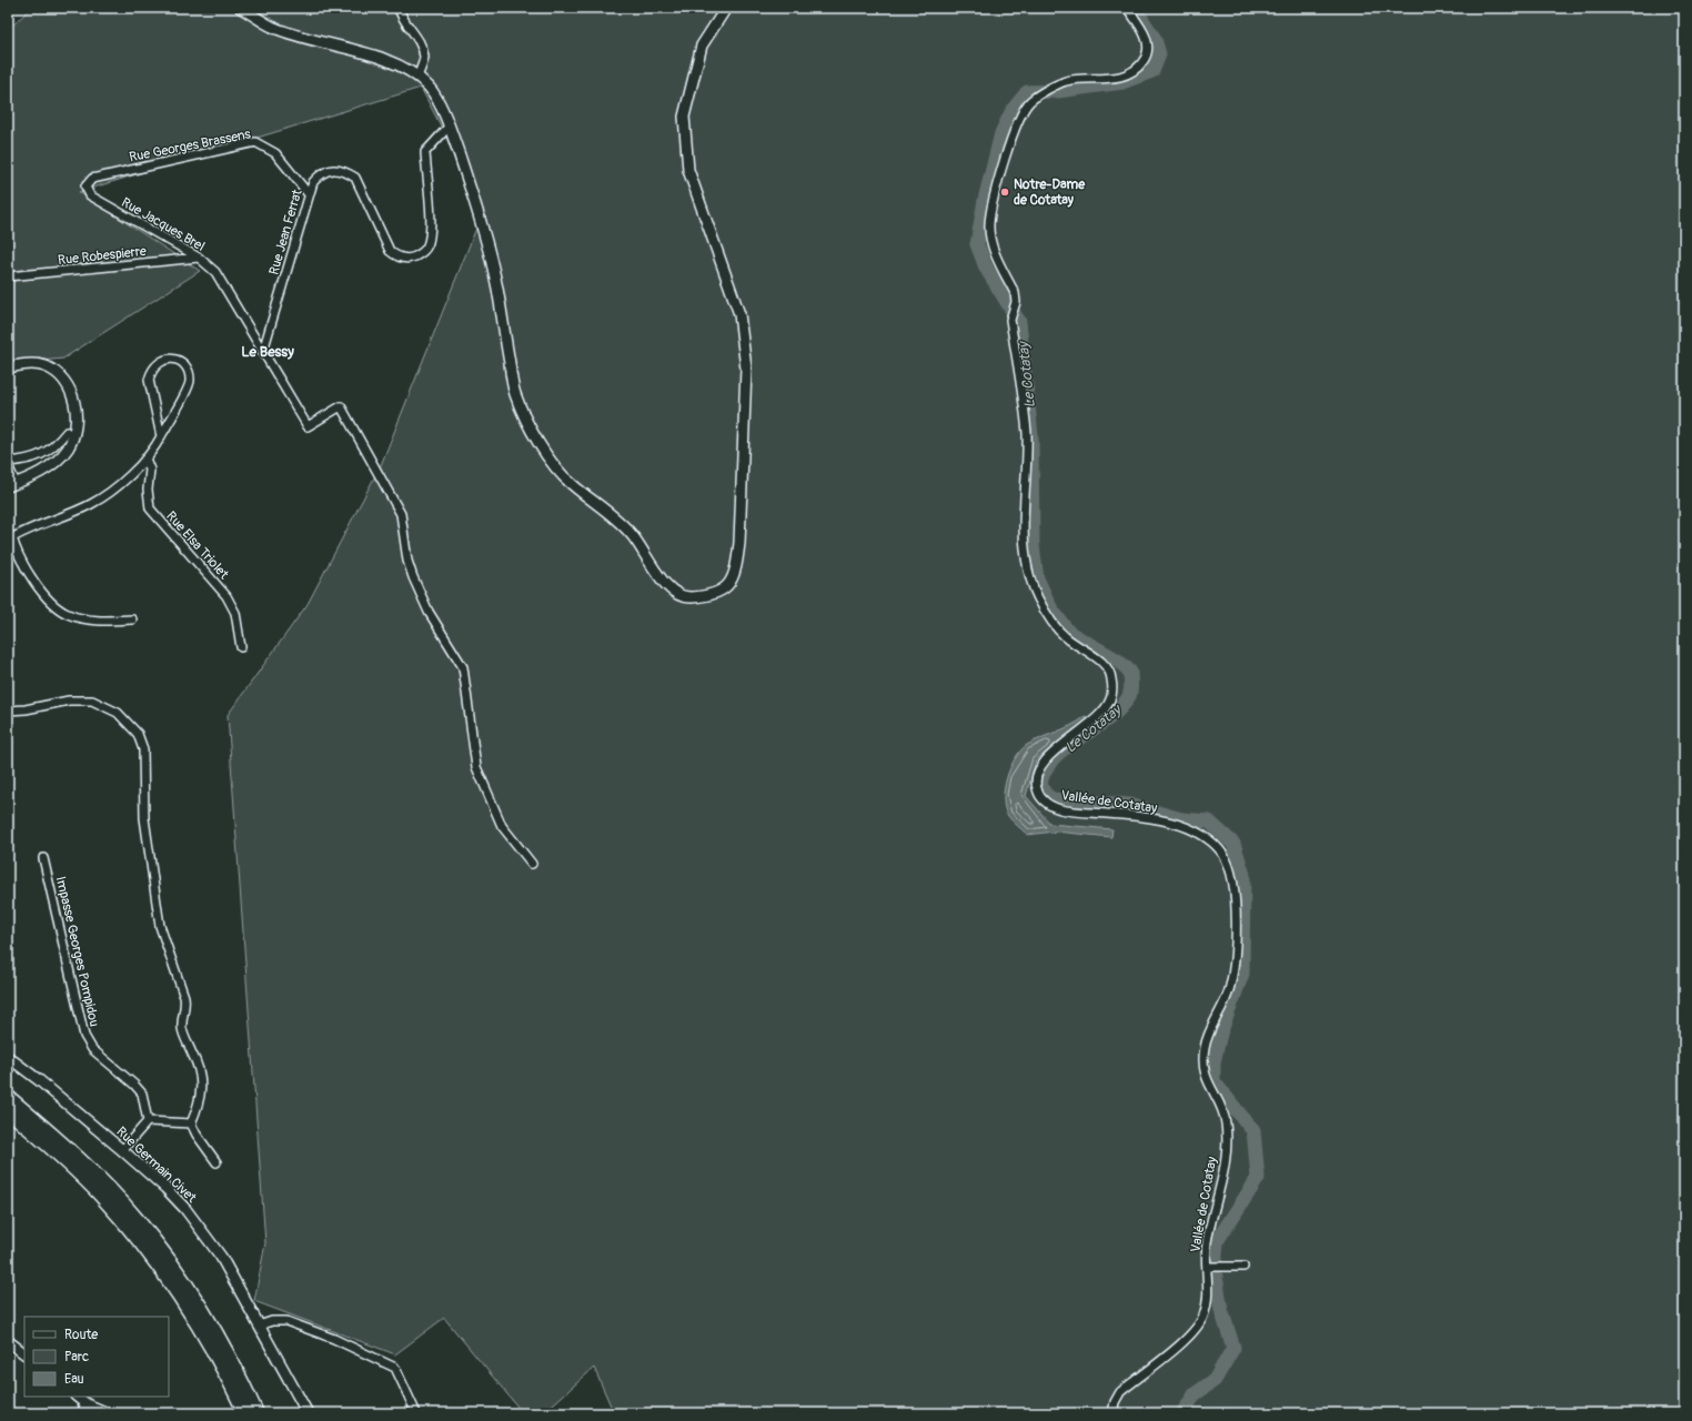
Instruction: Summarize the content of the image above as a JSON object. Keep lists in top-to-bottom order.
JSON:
{
  "streets": {
    "street": [
      "Rue Georges Brassens",
      "Rue Jacques Brel",
      "Rue Jean Ferrat",
      "Rue Robespierre",
      "Rue Elsa Triolet",
      "Vallée de Cotatay",
      "Impasse Georges Pompidou",
      "Rue Germain Civet"
    ]
  },
  "crossings": [
    ["Rue Georges Brassens", "Rue Jacques Brel"],
    ["Rue Georges Brassens", "Rue Jean Ferrat"],
    ["Rue Jacques Brel", "Rue Jean Ferrat"],
    ["Rue Jacques Brel", "Rue Robespierre"]
  ],
  "districts": ["Le Bessy"],
  "water": ["Le Cotatay"],
  "places": ["Notre-Dame de Cotatay"],
  "legend": ["Route", "Parc", "Eau"]
}
